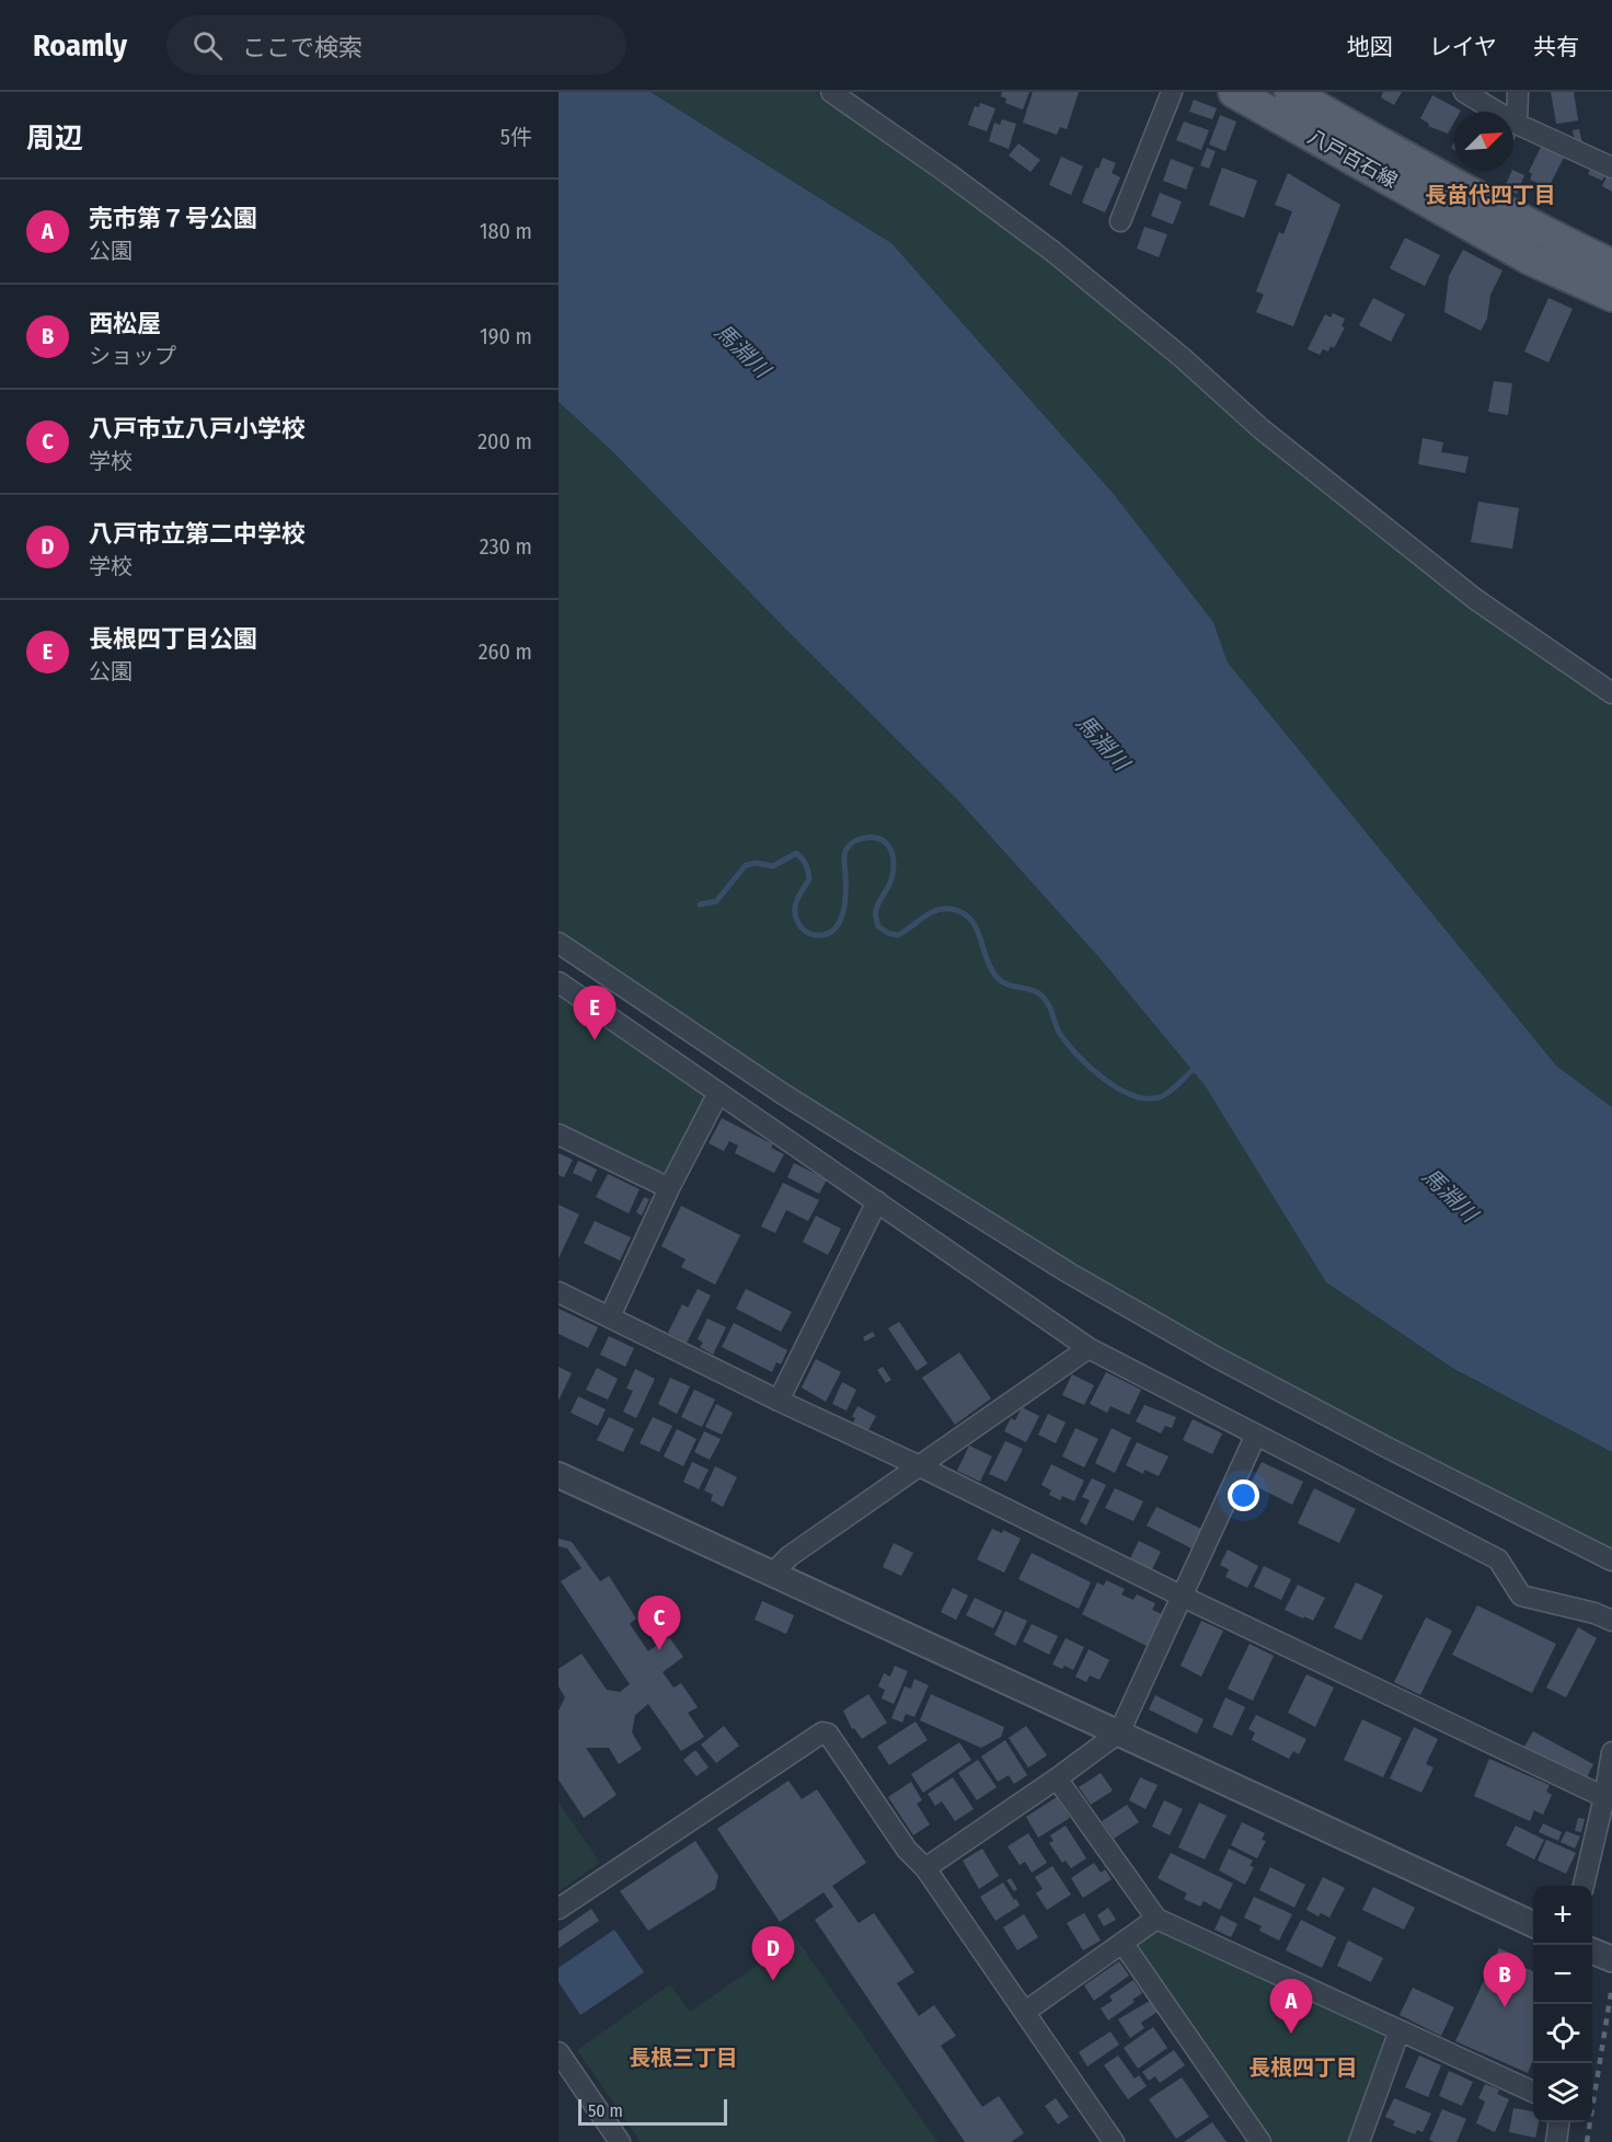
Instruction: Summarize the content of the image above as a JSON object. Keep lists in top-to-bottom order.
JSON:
{
  "streets": {
    "main road": ["八戸百石線"]
  },
  "districts": ["長苗代四丁目", "長根三丁目", "長根四丁目"],
  "water": ["馬淵川"],
  "scale_bar": "50 m",
  "north": "top right",
  "page": {
    "header": "Roamly",
    "search": "ここで検索",
    "nav": ["地図", "レイヤ", "共有"],
    "heading": ["周辺", "5件"],
    "list": [
      {
        "mark": "A",
        "name": "売市第７号公園",
        "note": "公園",
        "value": "180 m"
      },
      {
        "mark": "B",
        "name": "西松屋",
        "note": "ショップ",
        "value": "190 m"
      },
      {
        "mark": "C",
        "name": "八戸市立八戸小学校",
        "note": "学校",
        "value": "200 m"
      },
      {
        "mark": "D",
        "name": "八戸市立第二中学校",
        "note": "学校",
        "value": "230 m"
      },
      {
        "mark": "E",
        "name": "長根四丁目公園",
        "note": "公園",
        "value": "260 m"
      }
    ],
    "pins": [
      "E",
      "C",
      "D",
      "B",
      "A"
    ],
    "map_buttons": ["+", "−"],
    "scale": "50 m"
  }
}
